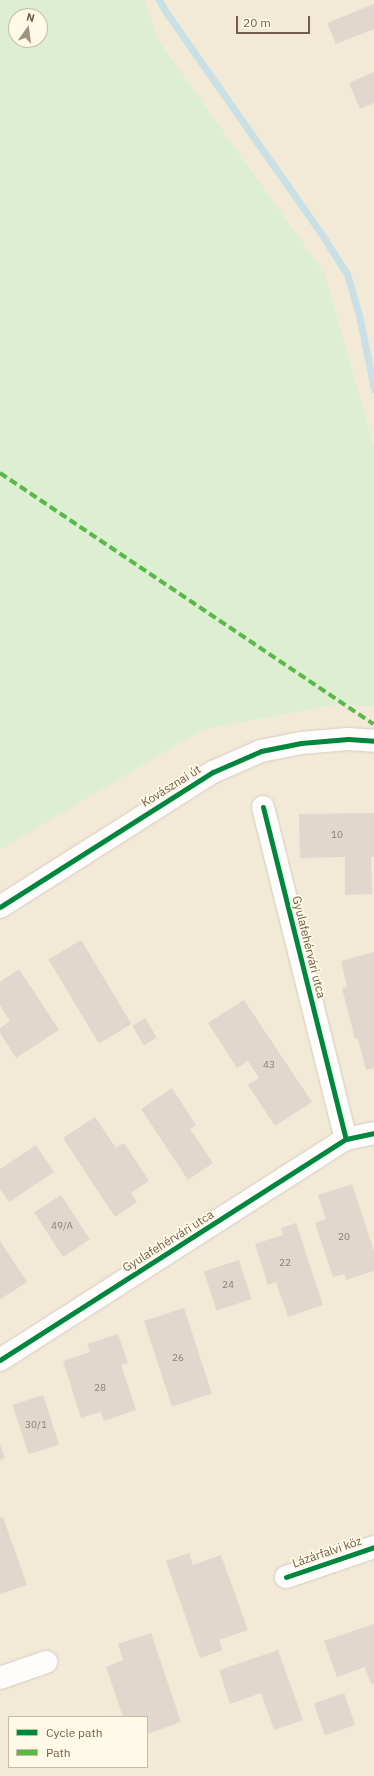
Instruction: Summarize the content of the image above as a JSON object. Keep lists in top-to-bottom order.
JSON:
{
  "streets": {
    "street": ["Kovásznai út", "Gyulafehérvári utca", "Lázárfalvi köz"]
  },
  "house_numbers": [
    "10",
    "43",
    "49/A",
    "20",
    "22",
    "24",
    "26",
    "28",
    "30/1"
  ],
  "legend": ["Cycle path", "Path"],
  "scale_bar": "20 m",
  "north": "top"
}
